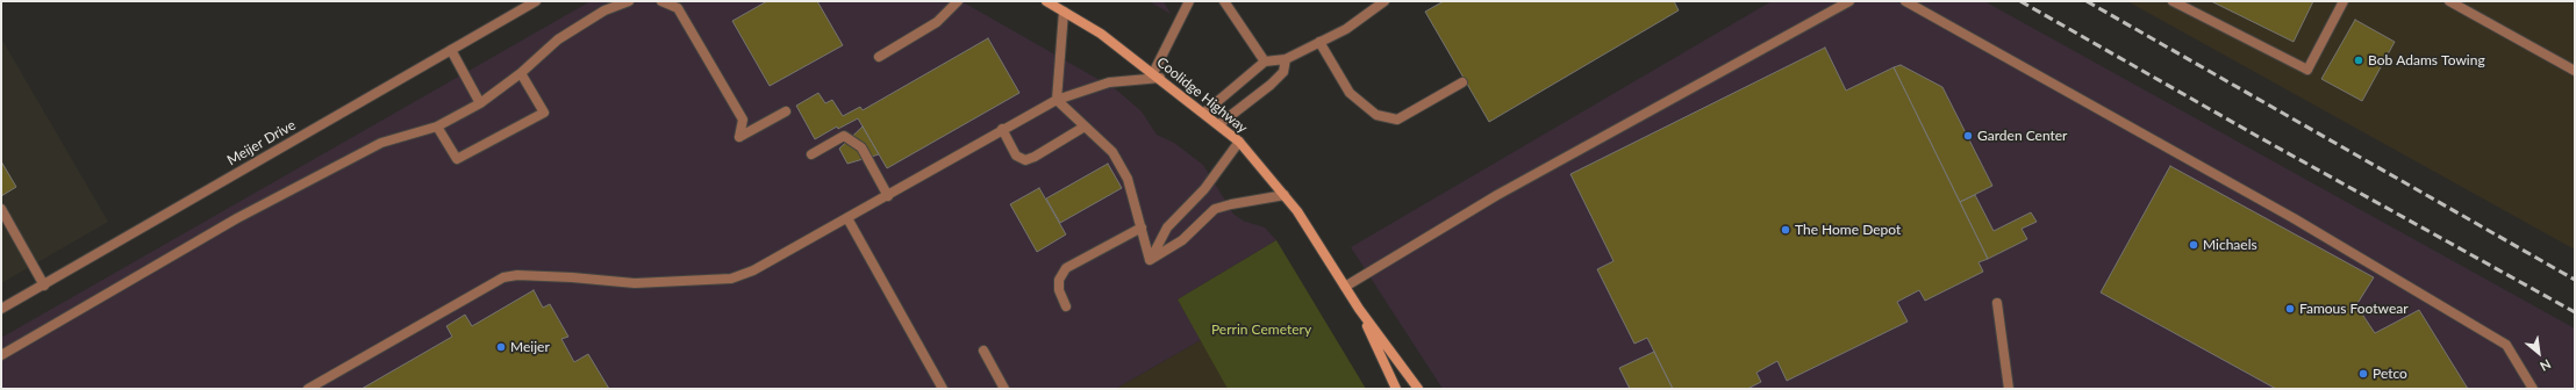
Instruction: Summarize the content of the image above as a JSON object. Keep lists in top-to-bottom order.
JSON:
{
  "streets": {
    "main road": ["Coolidge Highway"],
    "street": ["Meijer Drive"]
  },
  "parks": ["Perrin Cemetery"],
  "places": [
    "Bob Adams Towing",
    "Garden Center",
    "The Home Depot",
    "Michaels",
    "Famous Footwear",
    "Meijer",
    "Petco"
  ],
  "north": "bottom right"
}
